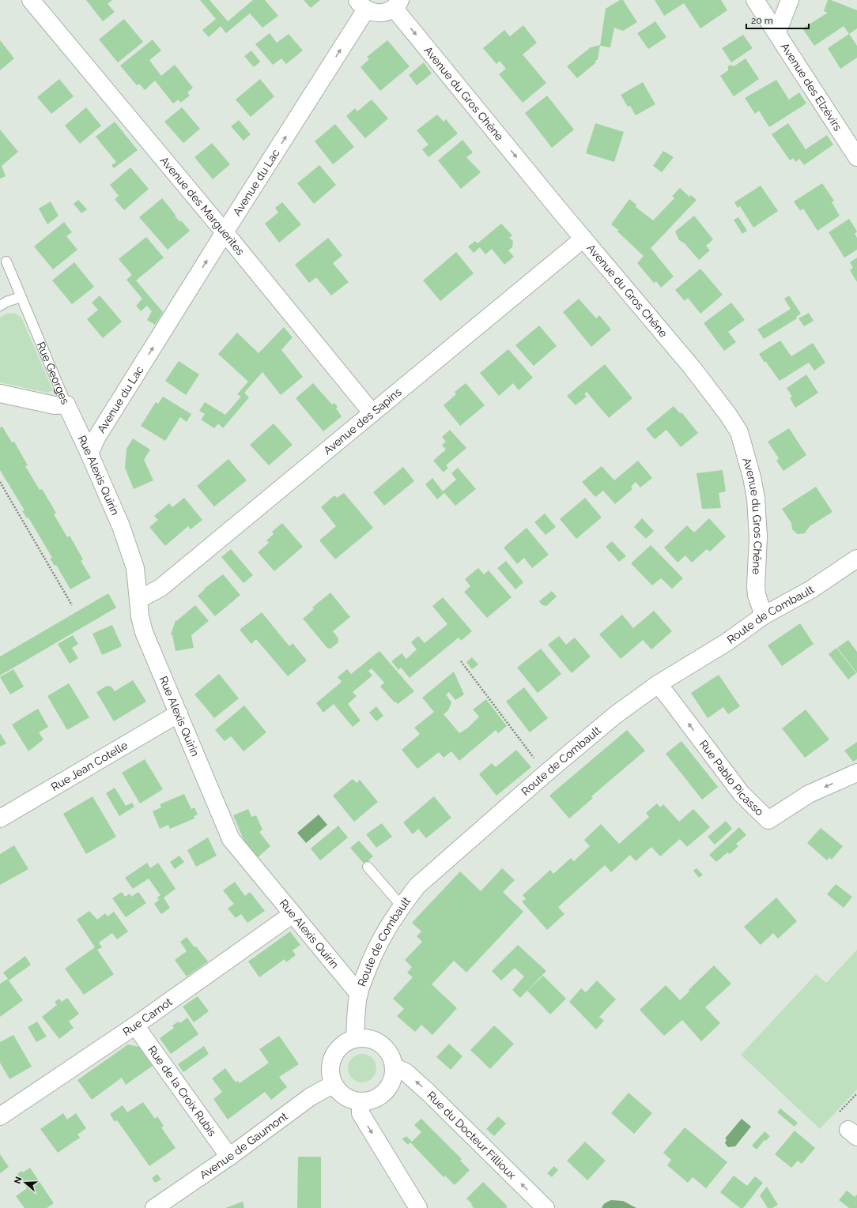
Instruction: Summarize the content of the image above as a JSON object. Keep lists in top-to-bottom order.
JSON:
{
  "streets": {
    "street": [
      "Avenue des Elzévirs",
      "Avenue du Gros Chêne",
      "Avenue du Lac",
      "Avenue des Marguerites",
      "Rue Georges",
      "Avenue des Sapins",
      "Rue Alexis Quirin",
      "Route de Combault",
      "Rue Jean Cotelle",
      "Rue Pablo Picasso",
      "Rue Carnot",
      "Rue de la Croix Rubis",
      "Rue du Docteur Fillioux",
      "Avenue de Gaumont"
    ]
  },
  "crossings": [
    ["Avenue du Gros Chêne", "Avenue des Sapins"],
    ["Avenue du Gros Chêne", "Route de Combault"],
    ["Avenue du Lac", "Avenue des Marguerites"],
    ["Avenue du Lac", "Rue Alexis Quirin"],
    ["Avenue des Marguerites", "Avenue des Sapins"],
    ["Rue Georges", "Rue Alexis Quirin"],
    ["Avenue des Sapins", "Rue Alexis Quirin"],
    ["Rue Alexis Quirin", "Route de Combault"],
    ["Rue Alexis Quirin", "Rue Jean Cotelle"],
    ["Rue Alexis Quirin", "Rue Carnot"],
    ["Route de Combault", "Rue Pablo Picasso"],
    ["Route de Combault", "Rue du Docteur Fillioux"],
    ["Route de Combault", "Avenue de Gaumont"],
    ["Rue Carnot", "Rue de la Croix Rubis"],
    ["Rue de la Croix Rubis", "Avenue de Gaumont"],
    ["Rue du Docteur Fillioux", "Avenue de Gaumont"]
  ],
  "one_way": ["Avenue du Gros Chêne", "Avenue du Lac"],
  "scale_bar": "20 m",
  "north": "left"
}
